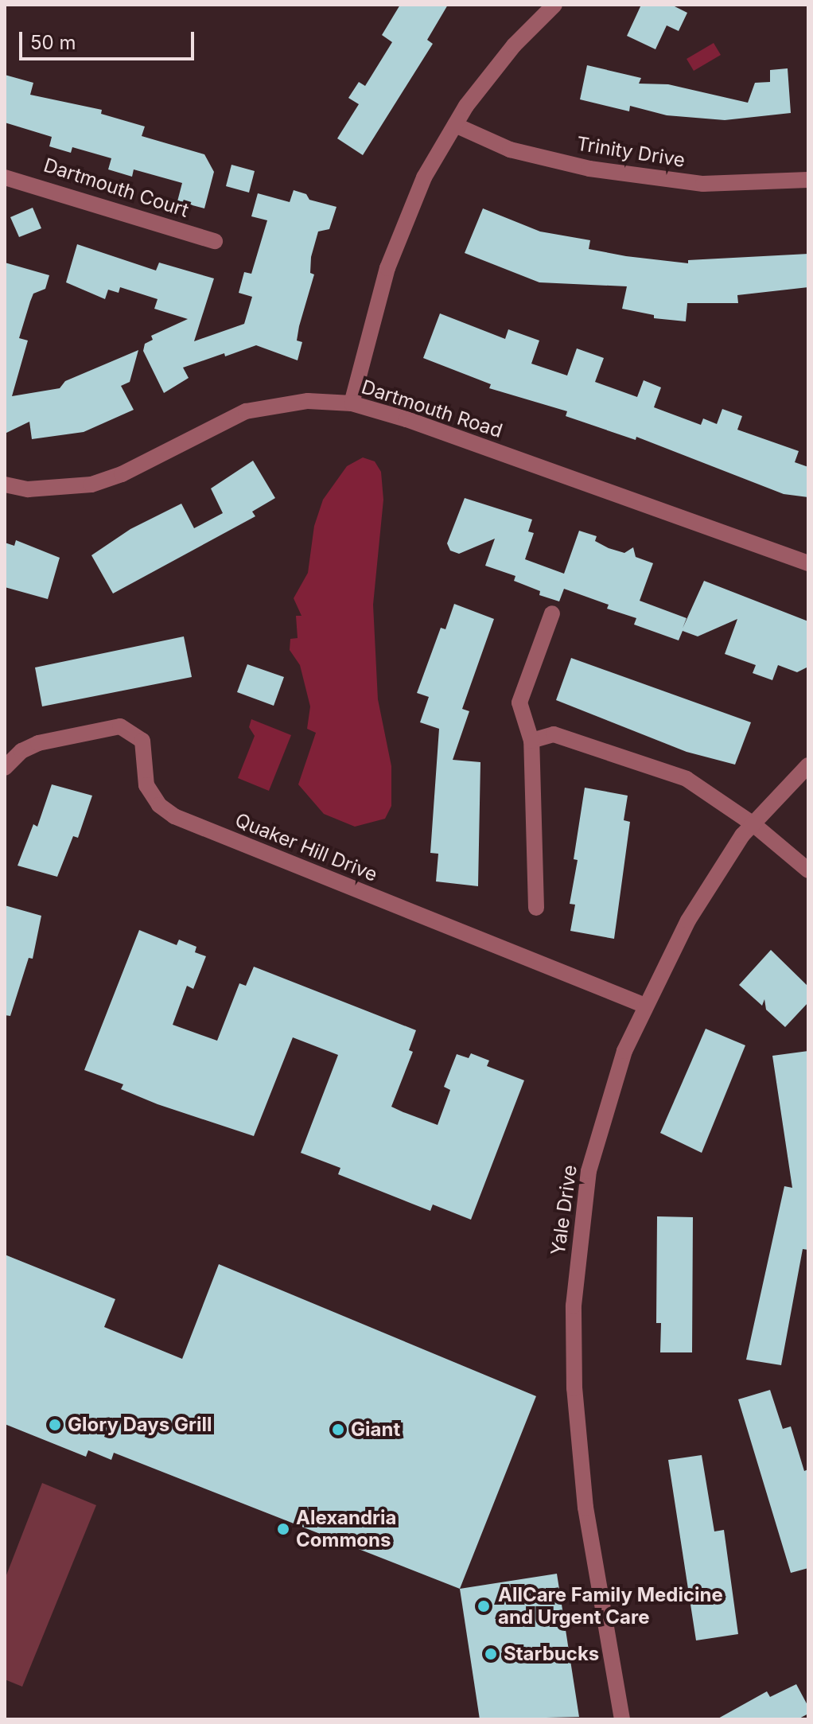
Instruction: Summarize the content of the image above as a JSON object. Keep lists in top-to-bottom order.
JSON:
{
  "streets": {
    "street": [
      "Trinity Drive",
      "Dartmouth Court",
      "Dartmouth Road",
      "Quaker Hill Drive",
      "Yale Drive"
    ]
  },
  "crossings": [
    ["Quaker Hill Drive", "Yale Drive"]
  ],
  "places": [
    "Glory Days Grill",
    "Giant",
    "Alexandria Commons",
    "AllCare Family Medicine and Urgent Care",
    "Starbucks"
  ],
  "scale_bar": "50 m"
}
